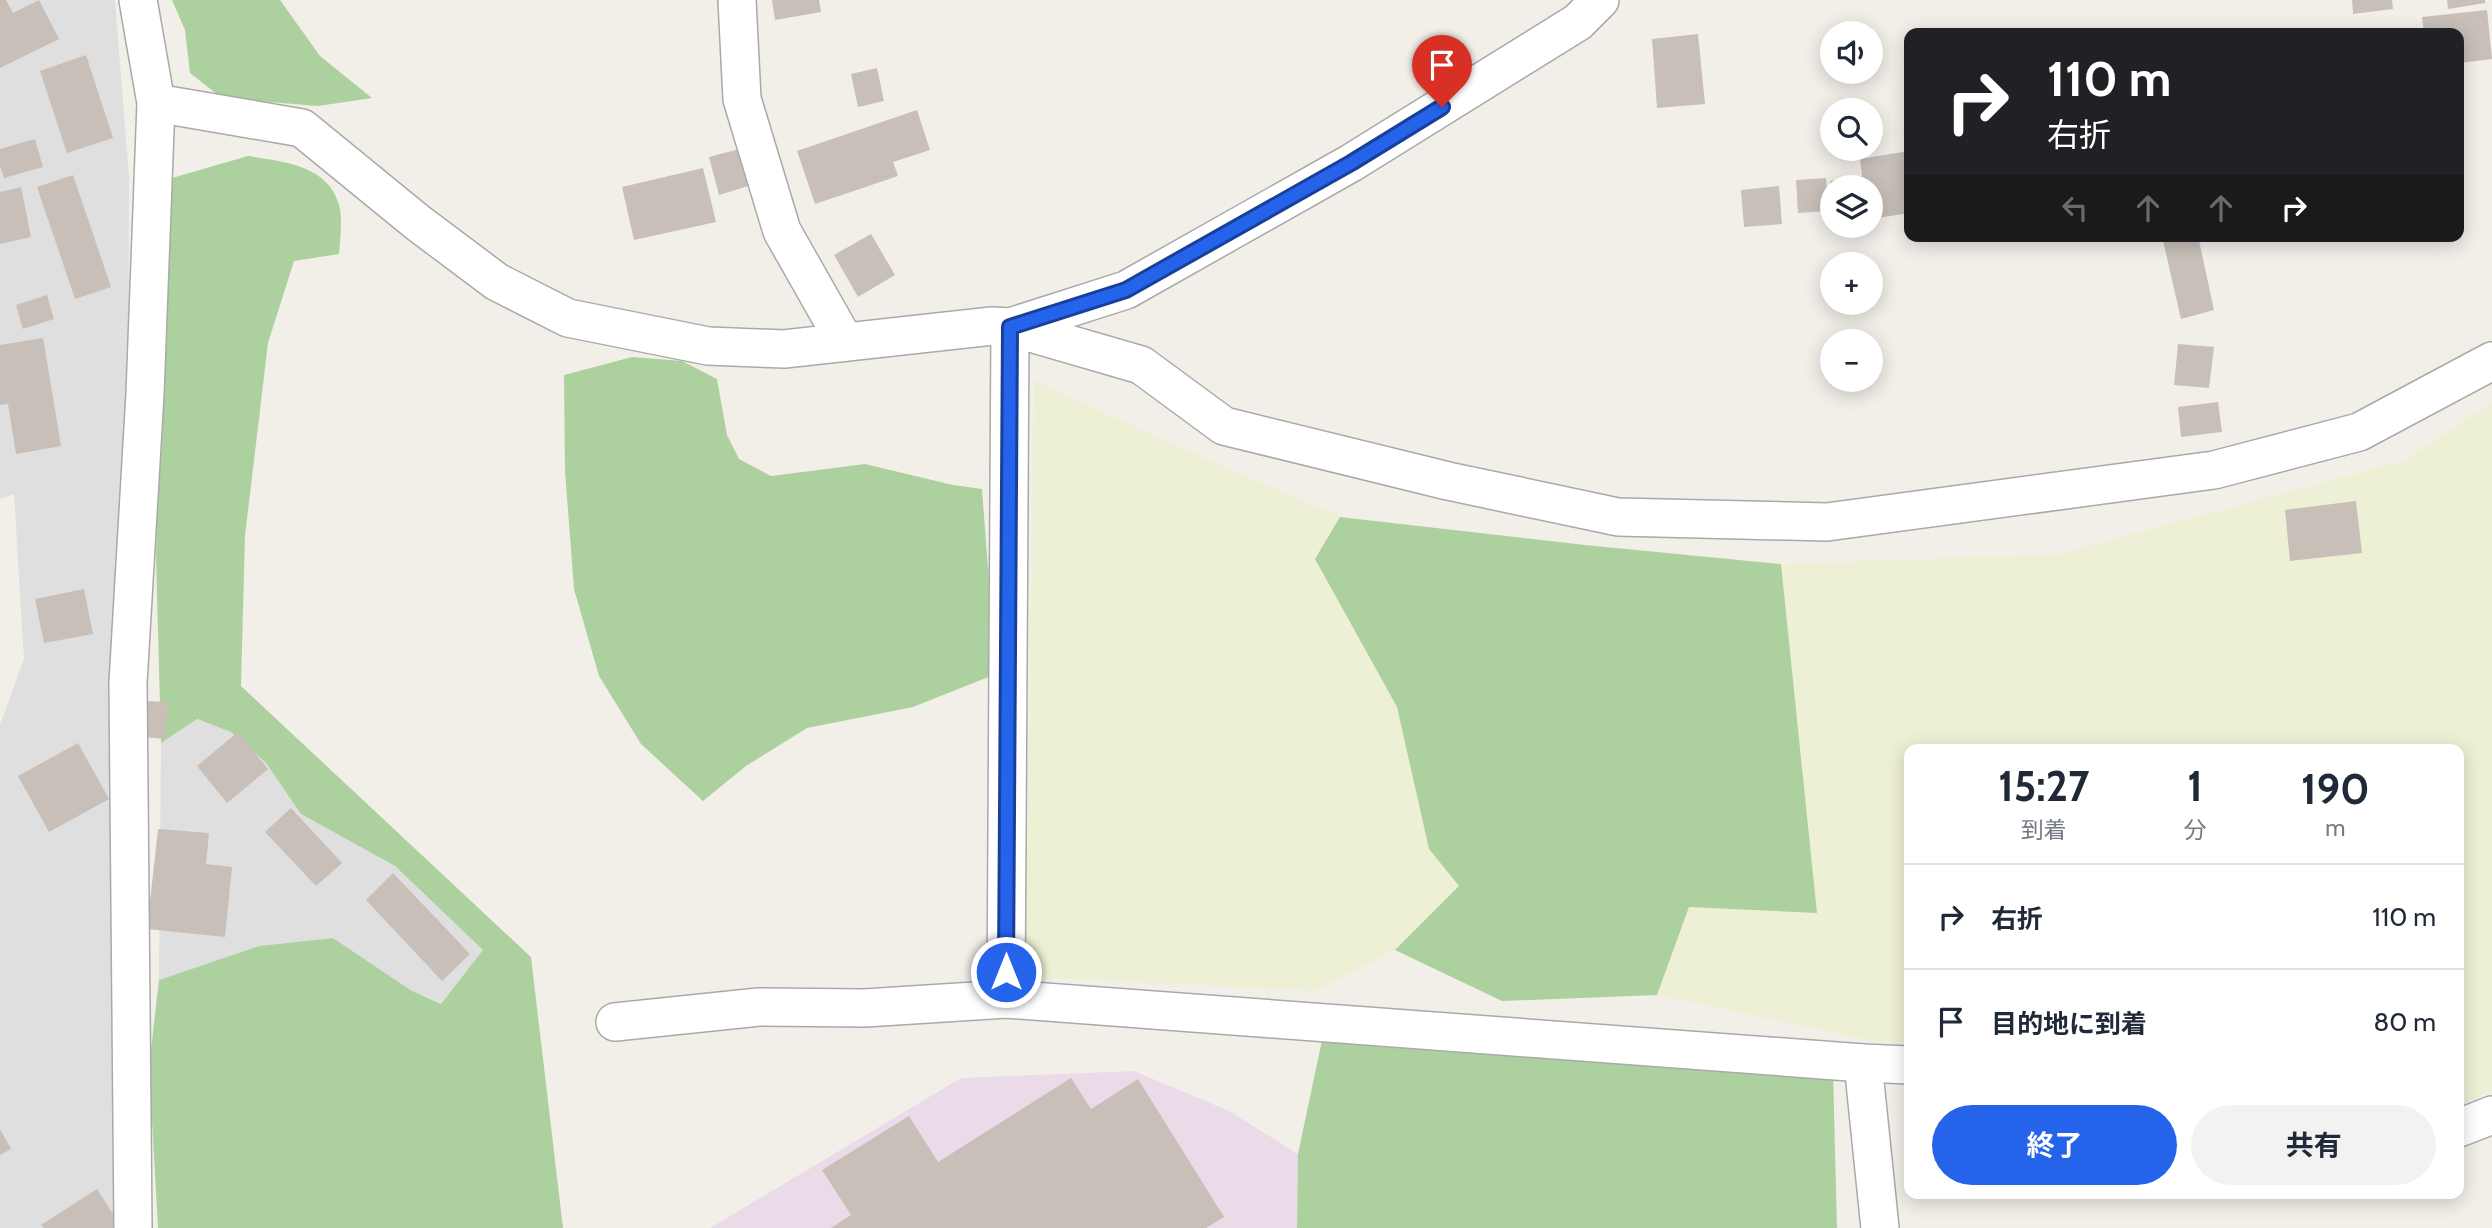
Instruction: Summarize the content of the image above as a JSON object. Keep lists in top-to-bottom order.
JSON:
{
  "page": {
    "map_buttons": ["+", "−"],
    "turn": ["110 m", "右折"],
    "eta": [
      "15:27",
      "到着",
      "1",
      "分",
      "190",
      "m"
    ],
    "list": [
      {
        "name": "右折",
        "value": "110 m"
      },
      {
        "name": "目的地に到着",
        "value": "80 m"
      }
    ],
    "buttons": ["終了", "共有"]
  }
}
